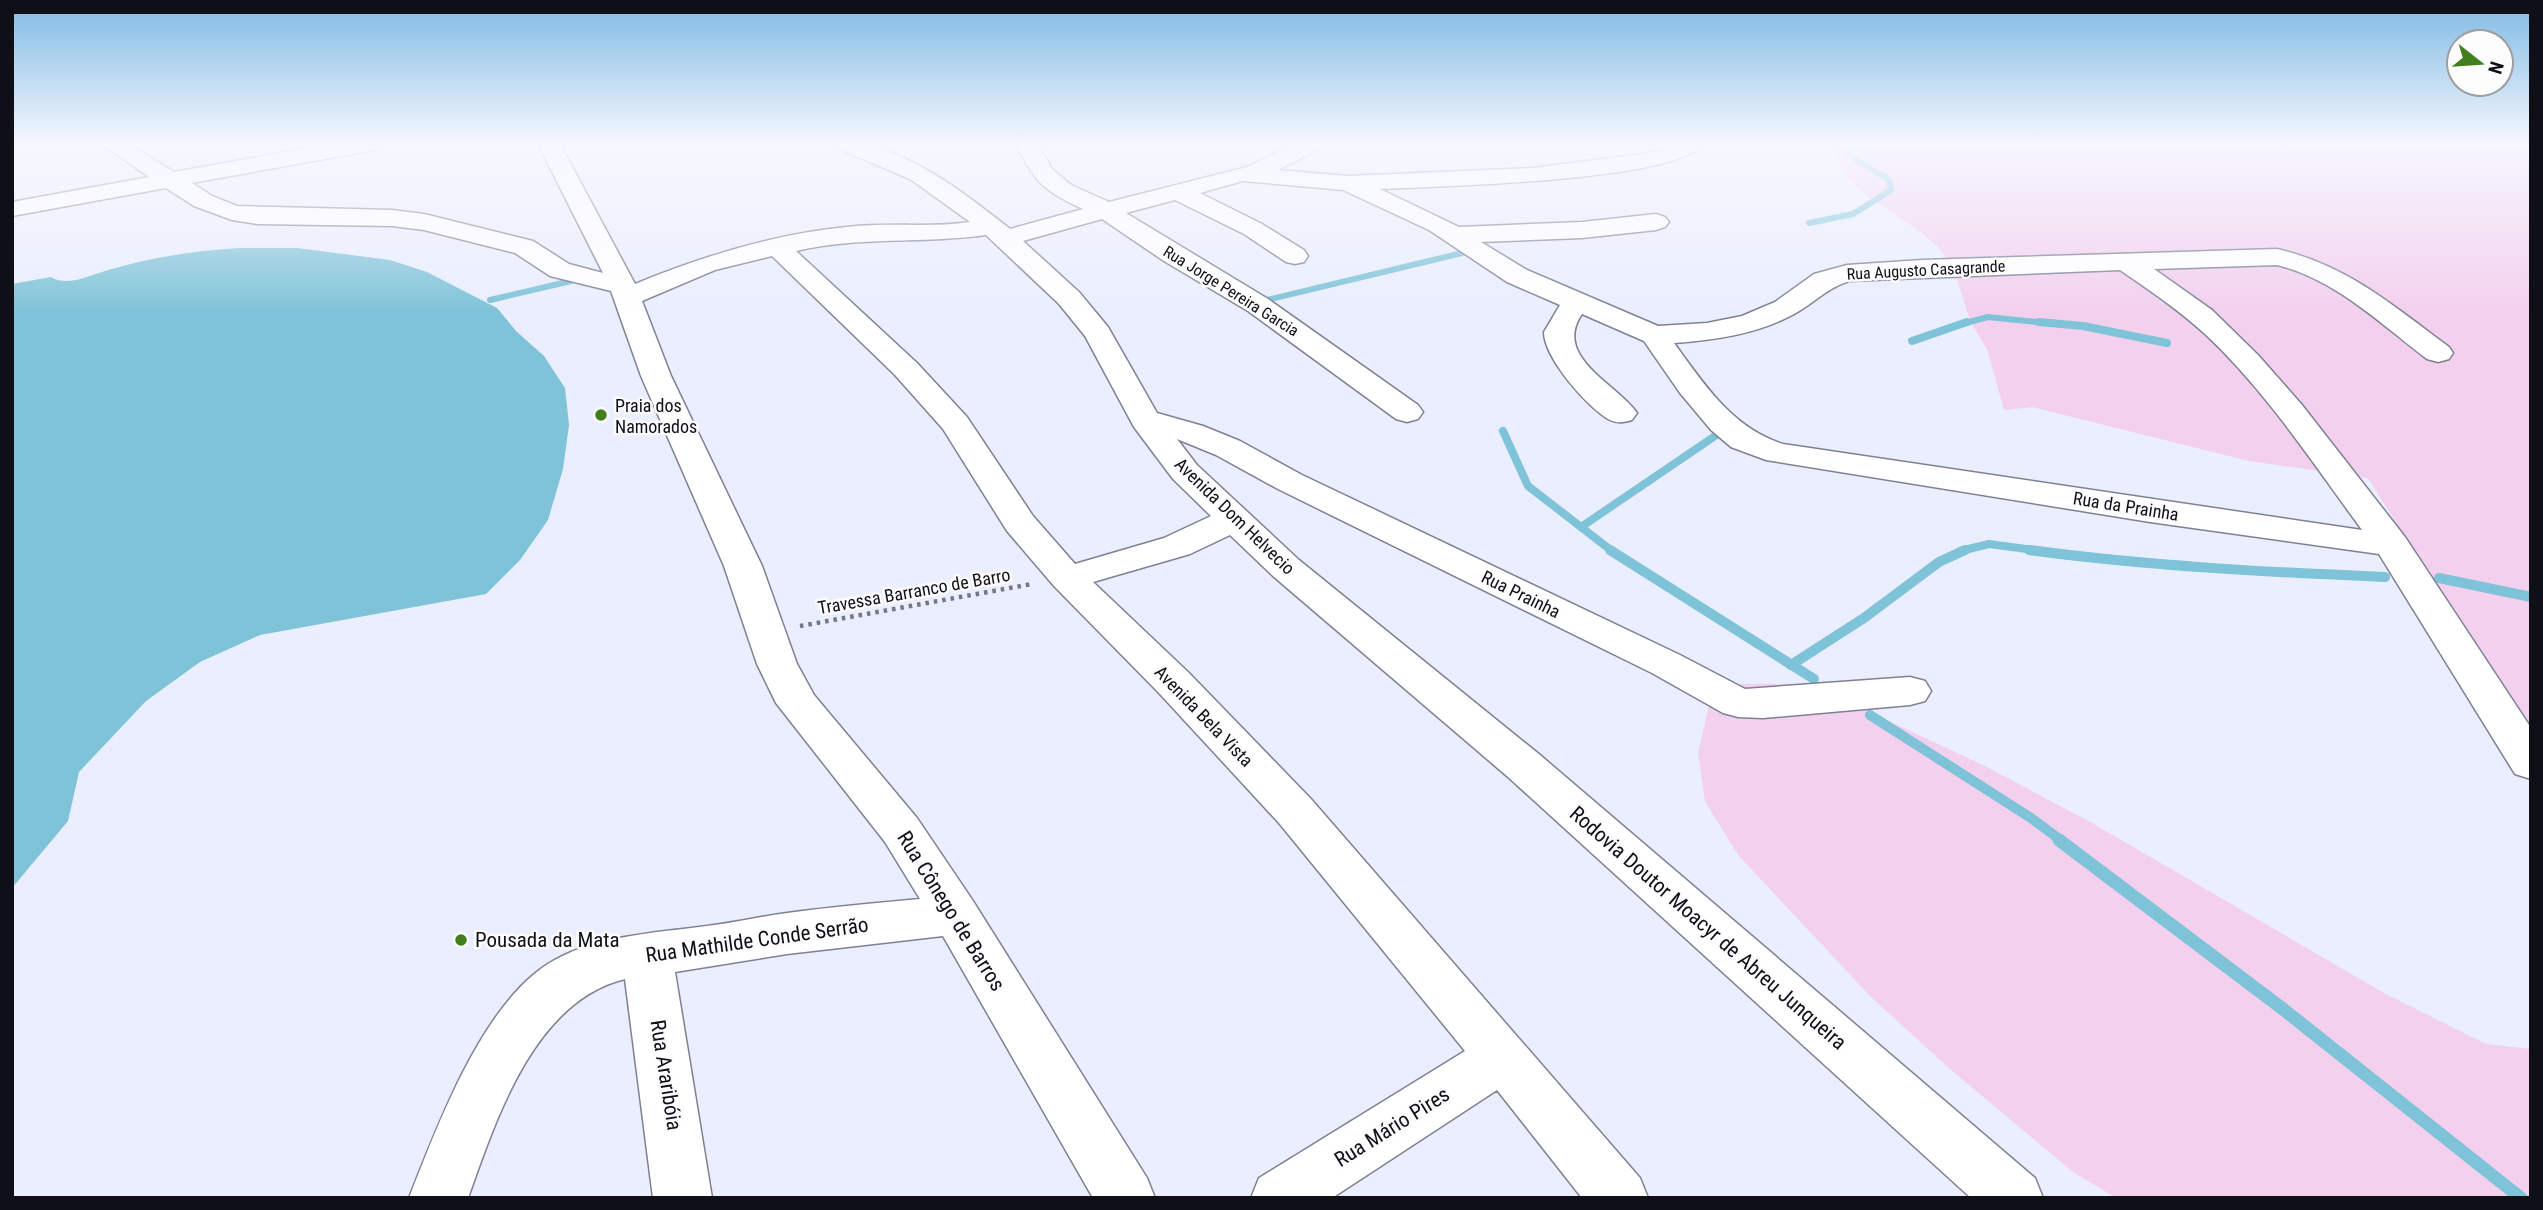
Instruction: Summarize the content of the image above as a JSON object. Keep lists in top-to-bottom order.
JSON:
{
  "streets": {
    "street": [
      "Rua Augusto Casagrande",
      "Rua Jorge Pereira Garcia",
      "Rua da Prainha",
      "Avenida Dom Helvecio",
      "Rua Prainha",
      "Avenida Bela Vista",
      "Rua Cônego de Barros",
      "Rodovia Doutor Moacyr de Abreu Junqueira",
      "Rua Mathilde Conde Serrão",
      "Rua Araribóia",
      "Rua Mário Pires"
    ],
    "path": ["Travessa Barranco de Barro"]
  },
  "crossings": [
    ["Rua Augusto Casagrande", "Rua da Prainha"],
    ["Avenida Dom Helvecio", "Rua Prainha"],
    ["Avenida Dom Helvecio", "Rodovia Doutor Moacyr de Abreu Junqueira"],
    ["Travessa Barranco de Barro", "Avenida Bela Vista"],
    ["Travessa Barranco de Barro", "Rua Cônego de Barros"],
    ["Avenida Bela Vista", "Rua Mário Pires"],
    ["Rua Cônego de Barros", "Rua Mathilde Conde Serrão"],
    ["Rua Mathilde Conde Serrão", "Rua Araribóia"]
  ],
  "places": ["Praia dos Namorados", "Pousada da Mata"],
  "north": "right"
}
